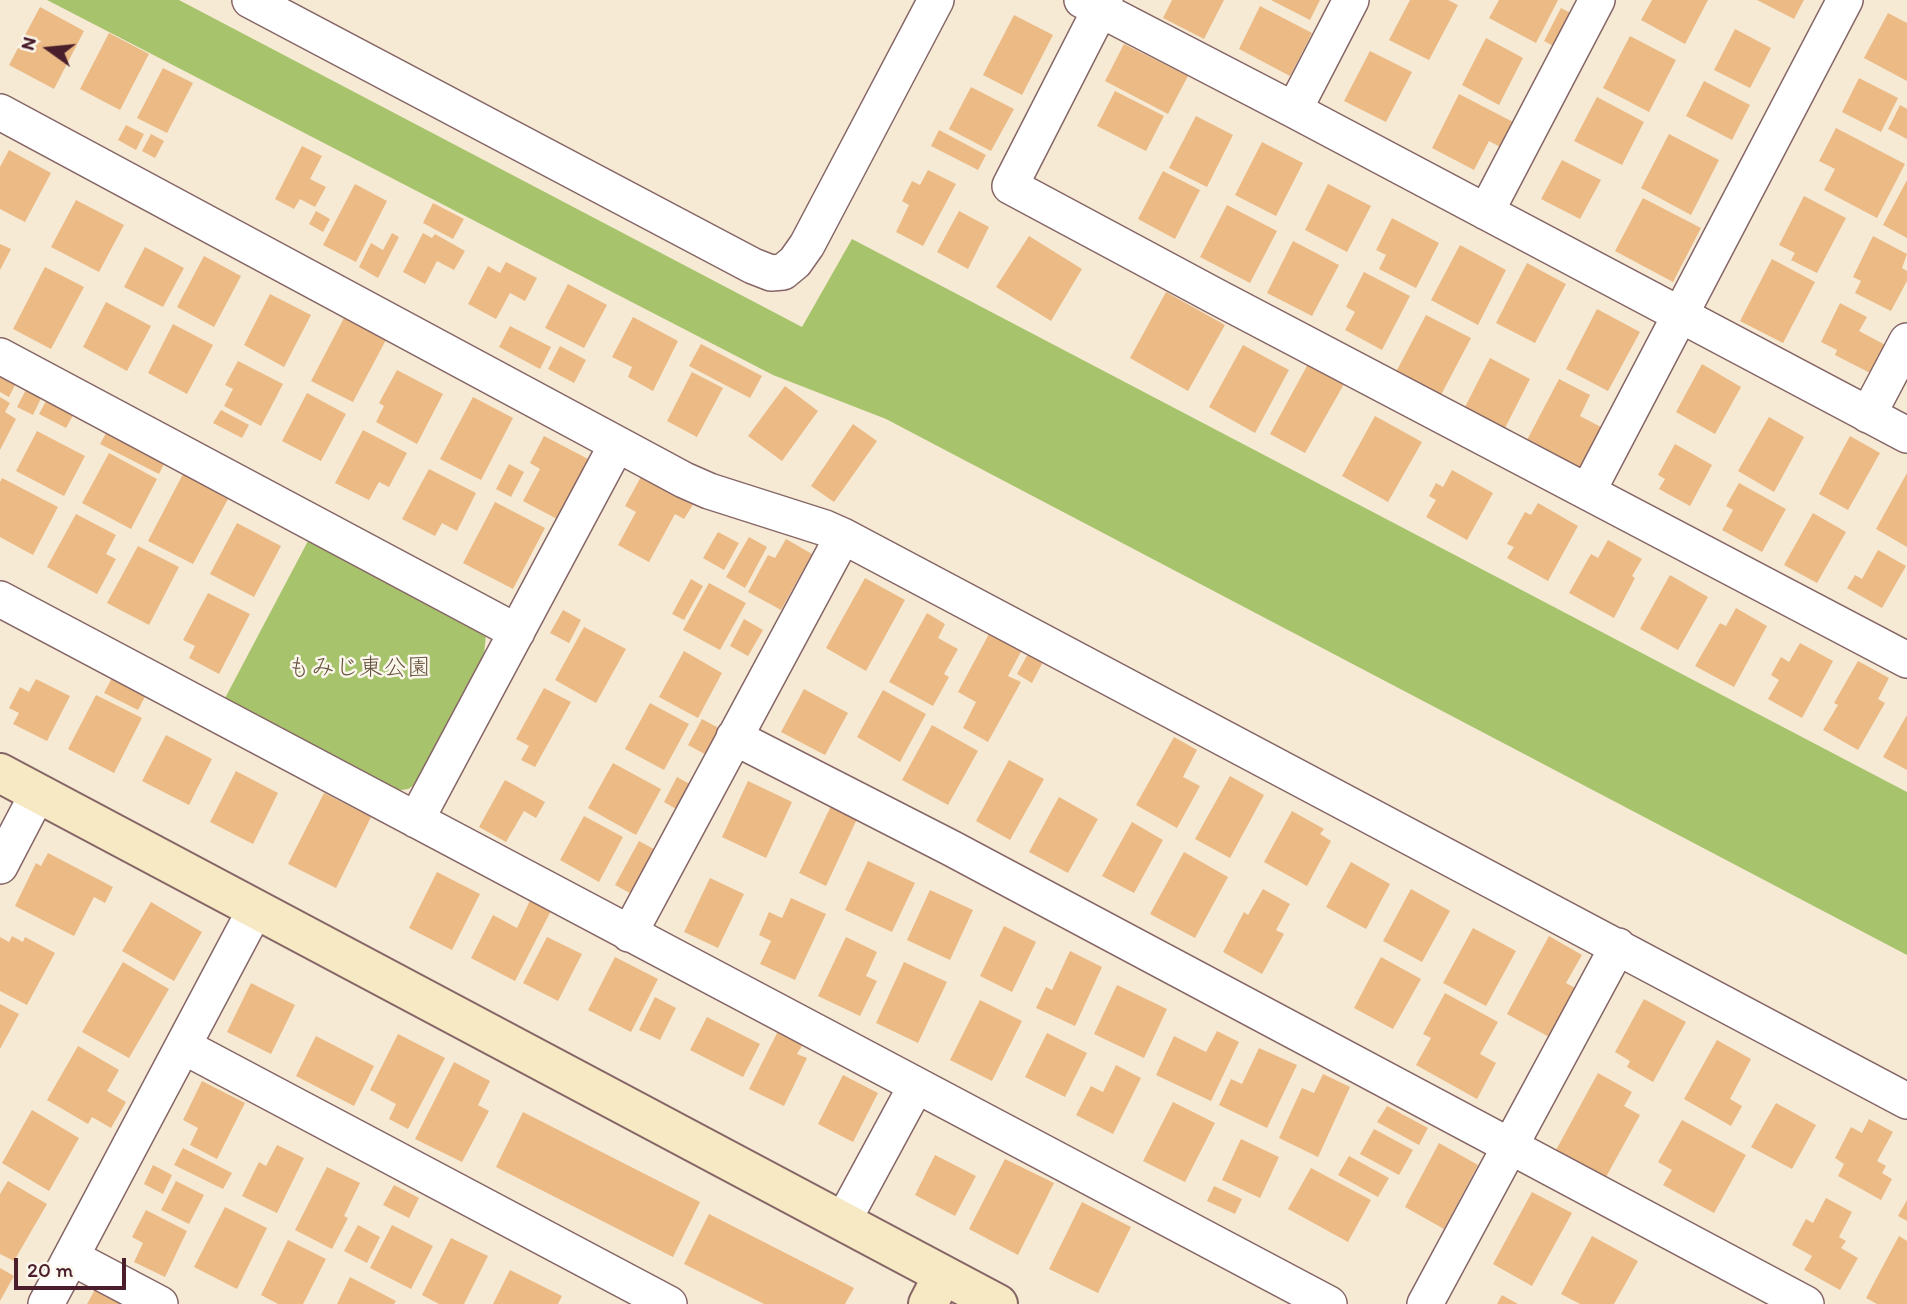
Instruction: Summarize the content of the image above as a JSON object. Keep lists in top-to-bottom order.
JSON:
{
  "parks": ["もみじ東公園"],
  "scale_bar": "20 m",
  "north": "left"
}
